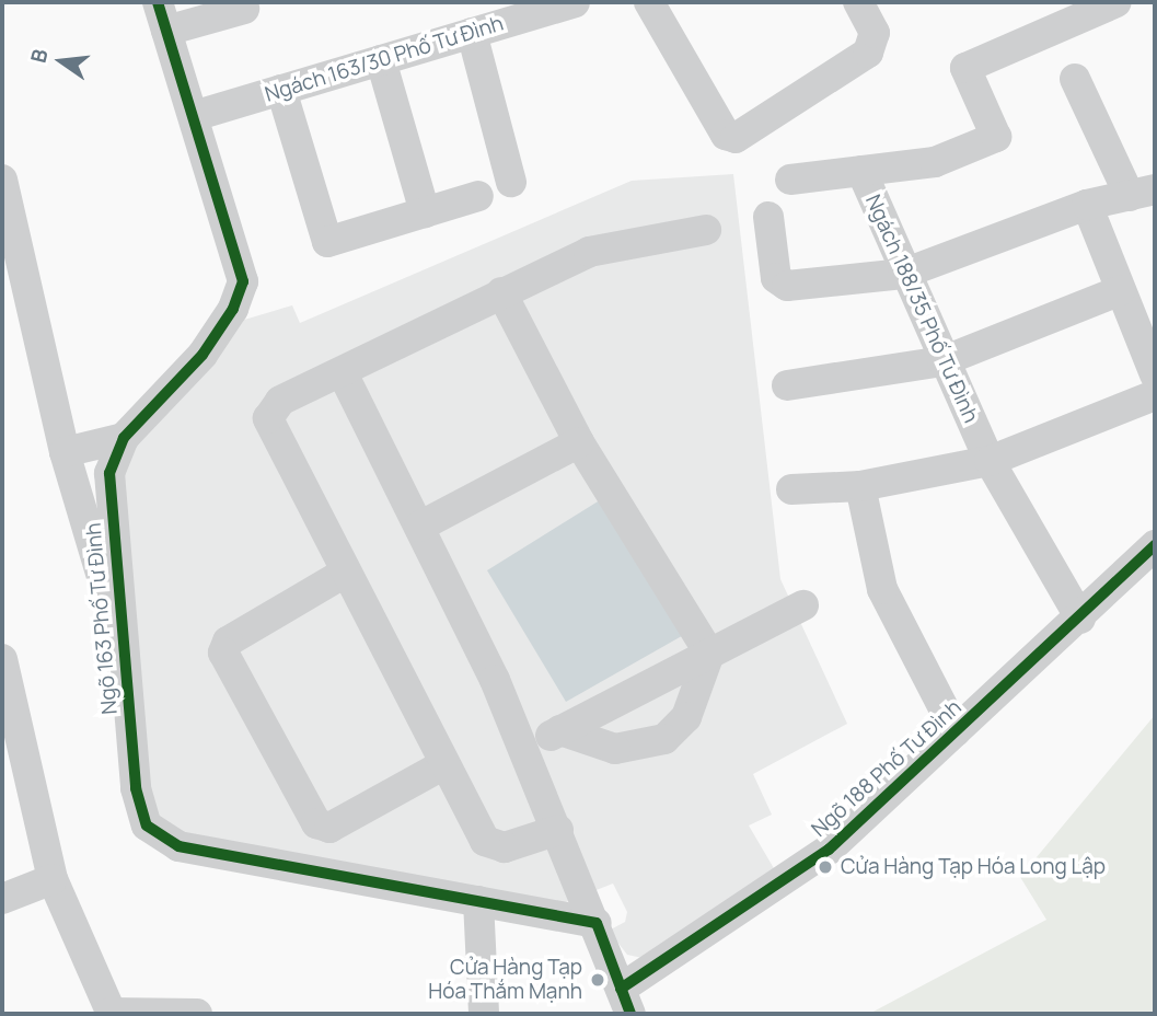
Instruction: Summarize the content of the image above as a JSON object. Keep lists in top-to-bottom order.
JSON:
{
  "streets": {
    "street": [
      "Ngách 163/30 Phố Tư Đình",
      "Ngách 188/35 Phố Tư Đình",
      "Ngõ 163 Phố Tư Đình",
      "Ngõ 188 Phố Tư Đình"
    ]
  },
  "crossings": [
    ["Ngách 163/30 Phố Tư Đình", "Ngõ 163 Phố Tư Đình"],
    ["Ngách 188/35 Phố Tư Đình", "Ngõ 188 Phố Tư Đình"]
  ],
  "places": ["Cửa Hàng Tạp Hóa Long Lập", "Cửa Hàng Tạp Hóa Thắm Mạnh"],
  "north": "left"
}
